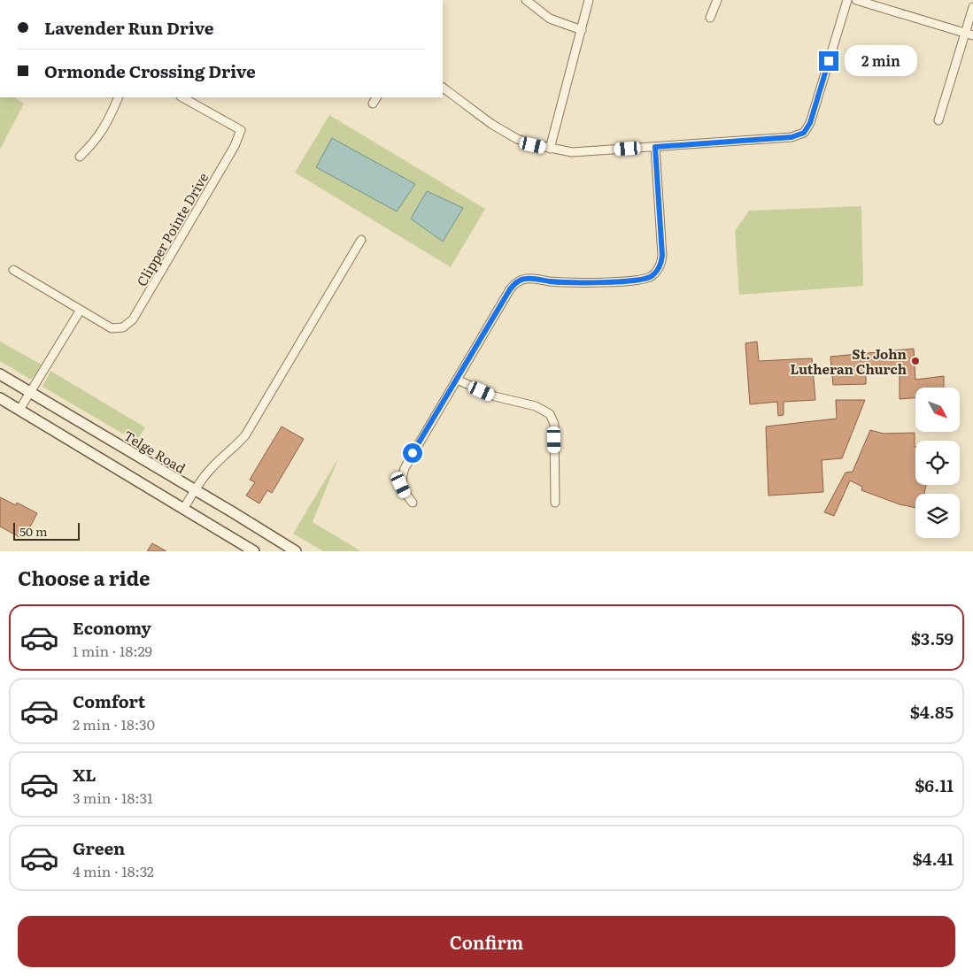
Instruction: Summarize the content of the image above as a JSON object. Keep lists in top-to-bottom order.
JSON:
{
  "streets": {
    "main road": ["Telge Road"],
    "street": ["Clipper Pointe Drive"]
  },
  "places": ["St. John Lutheran Church"],
  "scale_bar": "50 m",
  "north": "bottom right",
  "page": {
    "banner": ["Lavender Run Drive", "Ormonde Crossing Drive"],
    "bubble": "2 min",
    "scale": "50 m",
    "heading": "Choose a ride",
    "list": [
      {
        "name": "Economy",
        "note": "1 min · 18:29",
        "value": "$3.59"
      },
      {
        "name": "Comfort",
        "note": "2 min · 18:30",
        "value": "$4.85"
      },
      {
        "name": "XL",
        "note": "3 min · 18:31",
        "value": "$6.11"
      },
      {
        "name": "Green",
        "note": "4 min · 18:32",
        "value": "$4.41"
      }
    ],
    "buttons": "Confirm"
  }
}
